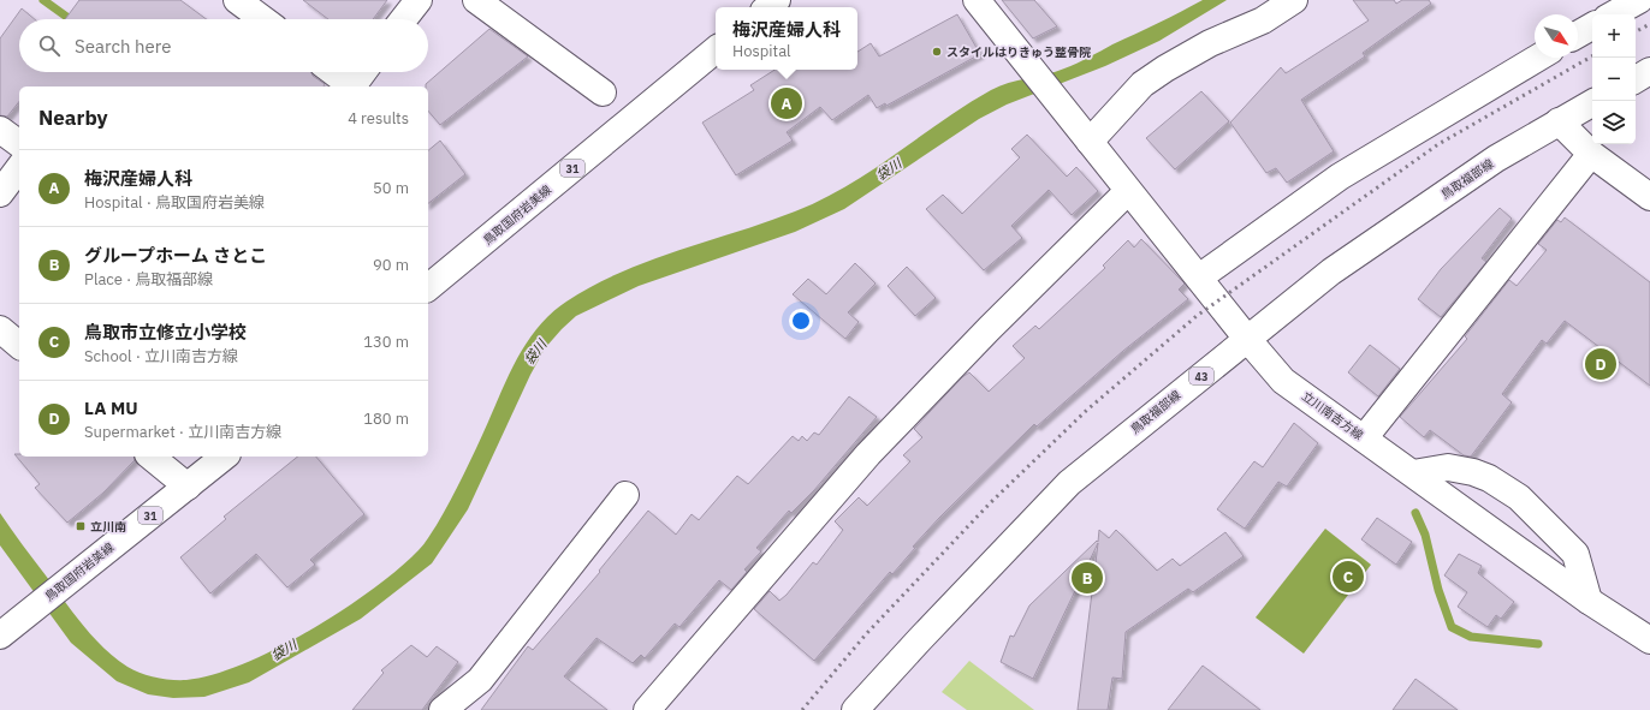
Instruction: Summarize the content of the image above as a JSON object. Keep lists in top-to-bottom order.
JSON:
{
  "streets": {
    "street": [
      "31",
      "鳥取福部線",
      "鳥取国府岩美線",
      "43",
      "立川南吉方線"
    ]
  },
  "crossings": [
    ["鳥取福部線", "立川南吉方線"]
  ],
  "water": ["袋川"],
  "places": {
    "other": ["スタイルはりきゅう整骨院"],
    "transit": ["立川南"]
  },
  "north": "bottom right",
  "page": {
    "popup": ["梅沢産婦人科", "Hospital"],
    "map_buttons": ["+", "−"],
    "search": "Search here",
    "pins": [
      "A",
      "D",
      "C",
      "B"
    ],
    "heading": ["Nearby", "4 results"],
    "list": [
      {
        "mark": "A",
        "name": "梅沢産婦人科",
        "note": "Hospital · 鳥取国府岩美線",
        "value": "50 m"
      },
      {
        "mark": "B",
        "name": "グループホーム さとこ",
        "note": "Place · 鳥取福部線",
        "value": "90 m"
      },
      {
        "mark": "C",
        "name": "鳥取市立修立小学校",
        "note": "School · 立川南吉方線",
        "value": "130 m"
      },
      {
        "mark": "D",
        "name": "LA MU",
        "note": "Supermarket · 立川南吉方線",
        "value": "180 m"
      }
    ]
  }
}
